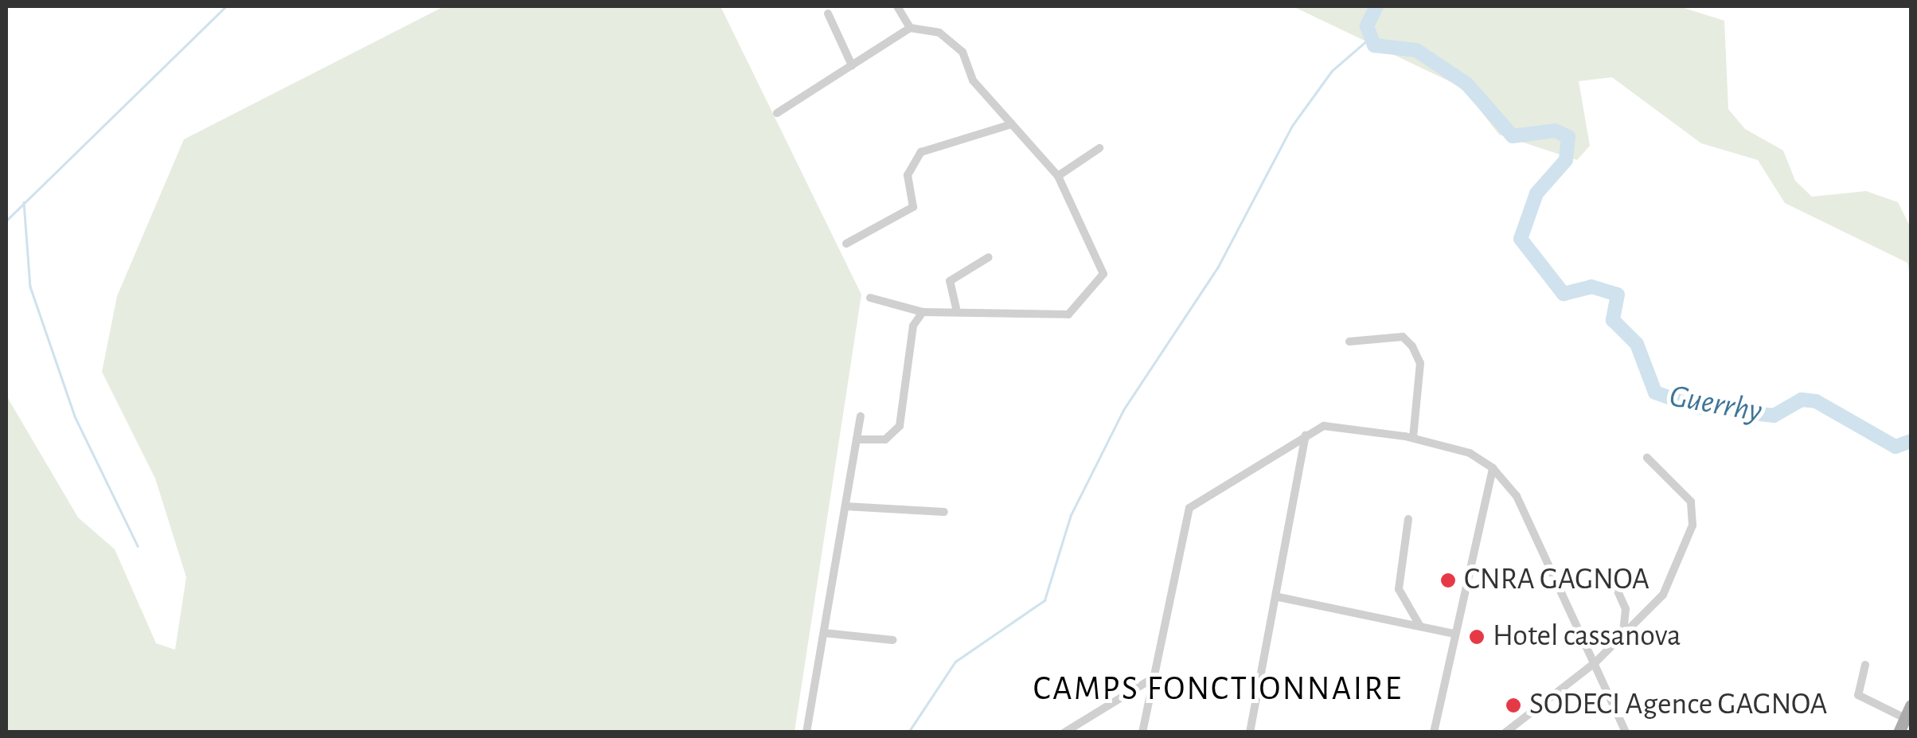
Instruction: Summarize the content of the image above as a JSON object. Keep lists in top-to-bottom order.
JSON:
{
  "districts": ["CAMPS FONCTIONNAIRE"],
  "water": ["Guerrhy"],
  "places": ["CNRA GAGNOA", "Hotel cassanova", "SODECI Agence GAGNOA"]
}
